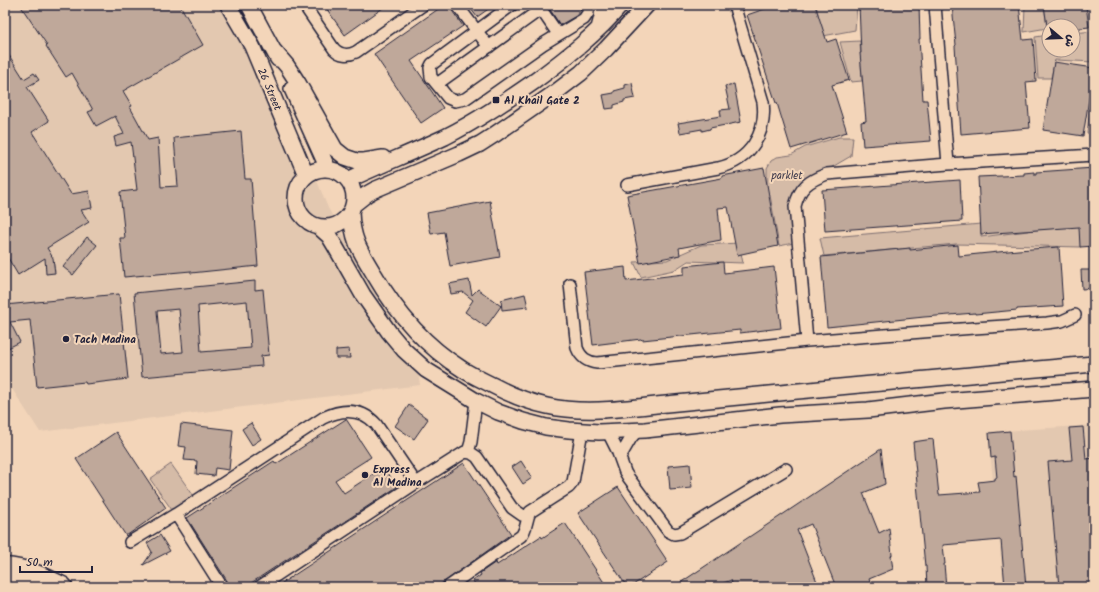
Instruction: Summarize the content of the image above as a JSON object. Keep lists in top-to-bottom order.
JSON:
{
  "streets": {
    "street": ["26 Street"]
  },
  "parks": ["parklet"],
  "places": {
    "transit": ["Al Khail Gate 2"],
    "other": ["Tach Madina", "Express Al Madina"]
  },
  "scale_bar": "50 m",
  "north": "right"
}
